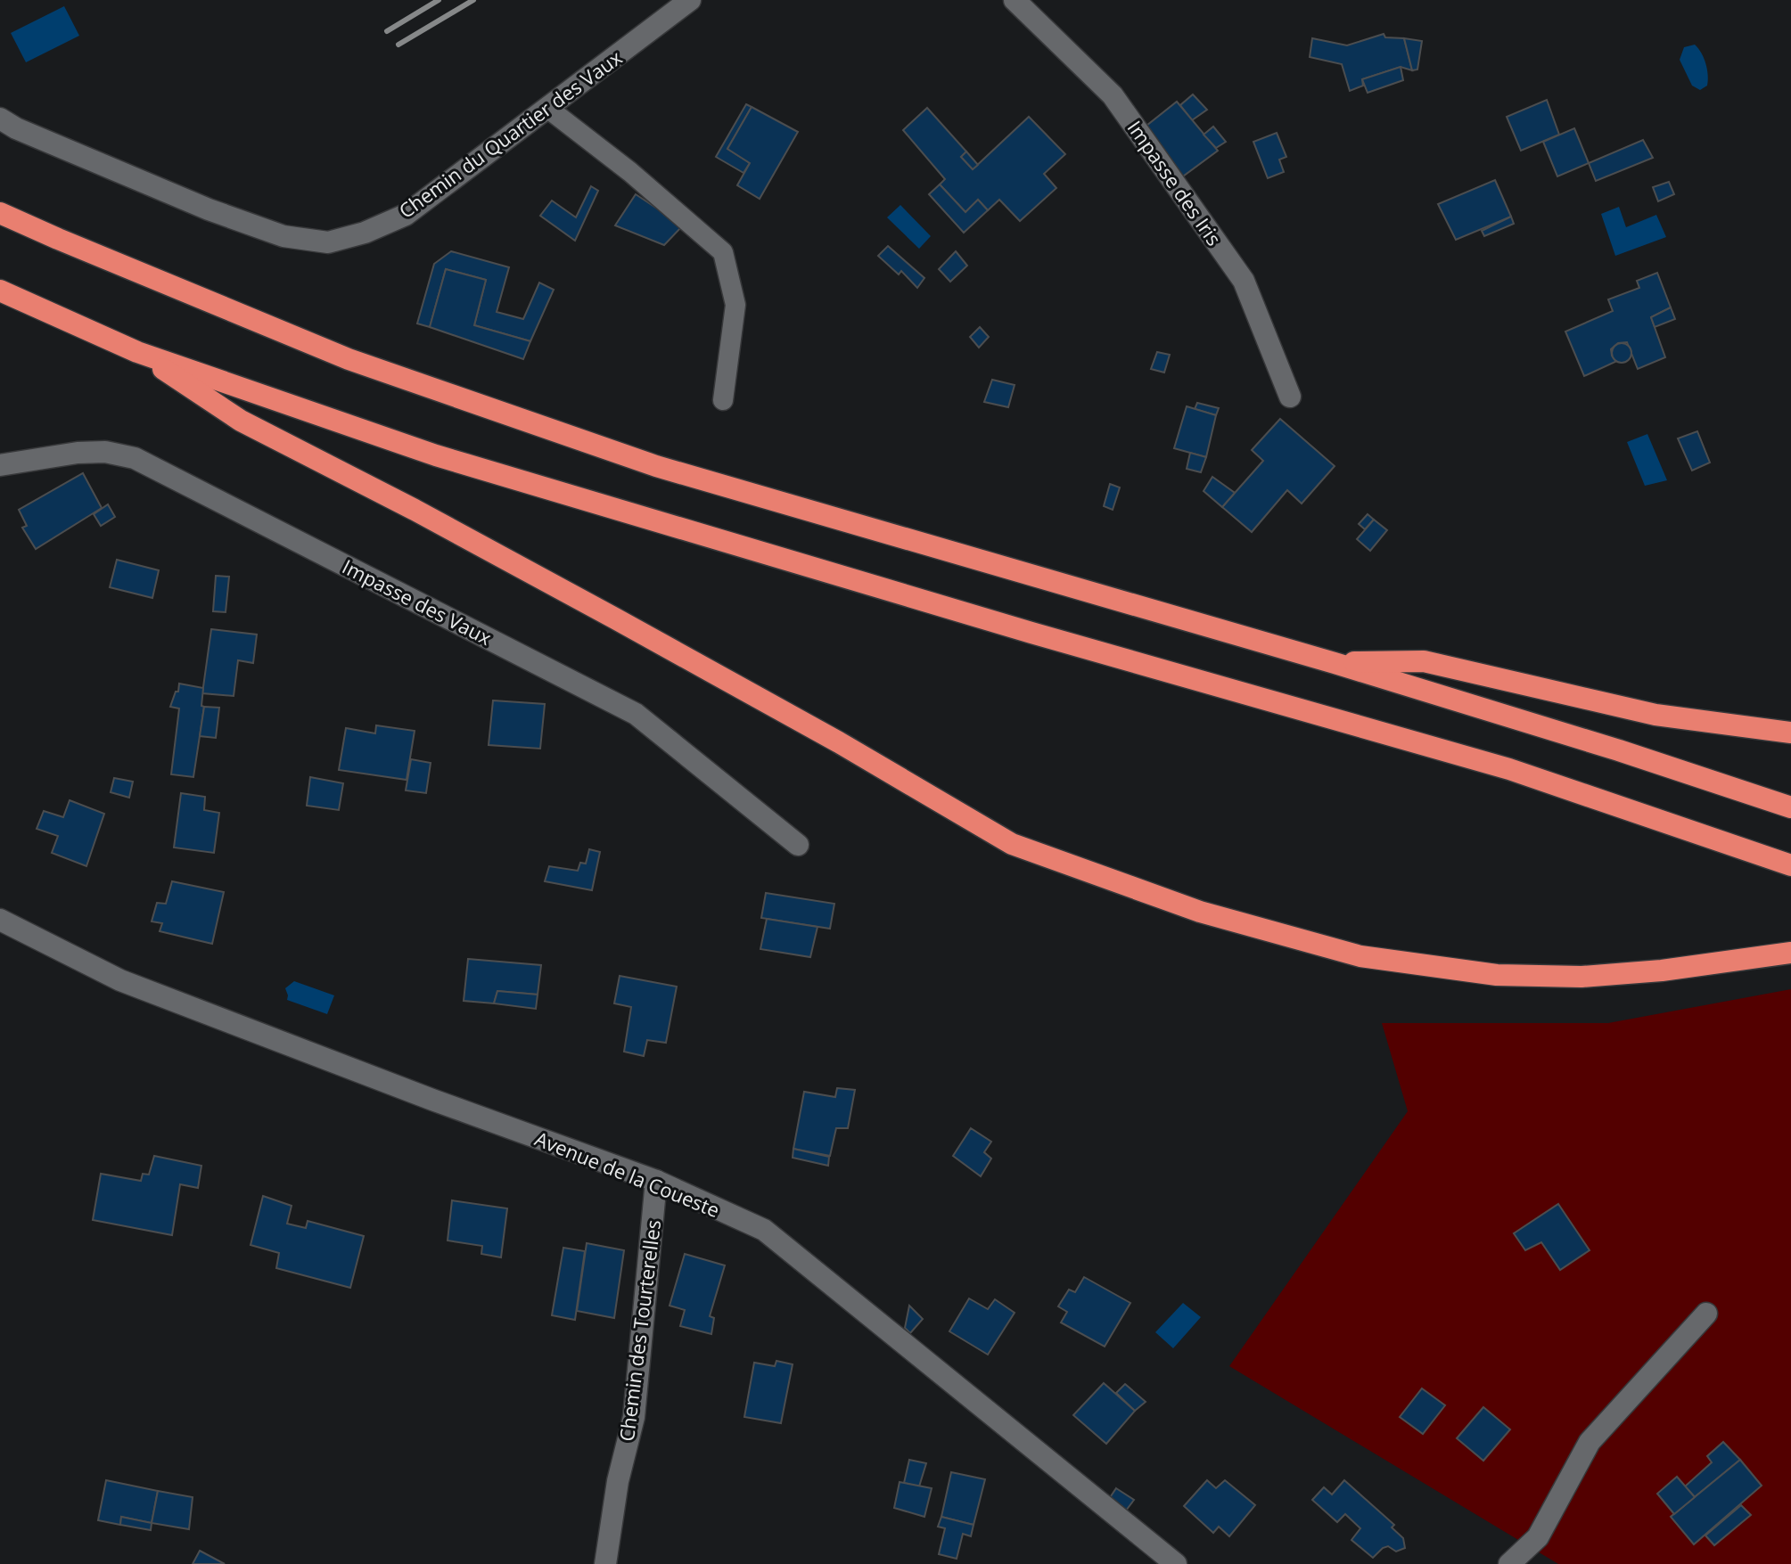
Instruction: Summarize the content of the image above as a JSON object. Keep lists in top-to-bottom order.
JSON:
{
  "streets": {
    "street": [
      "Chemin du Quartier des Vaux",
      "Impasse des Iris",
      "Impasse des Vaux",
      "Avenue de la Coueste",
      "Chemin des Tourterelles"
    ]
  },
  "crossings": [
    ["Avenue de la Coueste", "Chemin des Tourterelles"]
  ]
}
